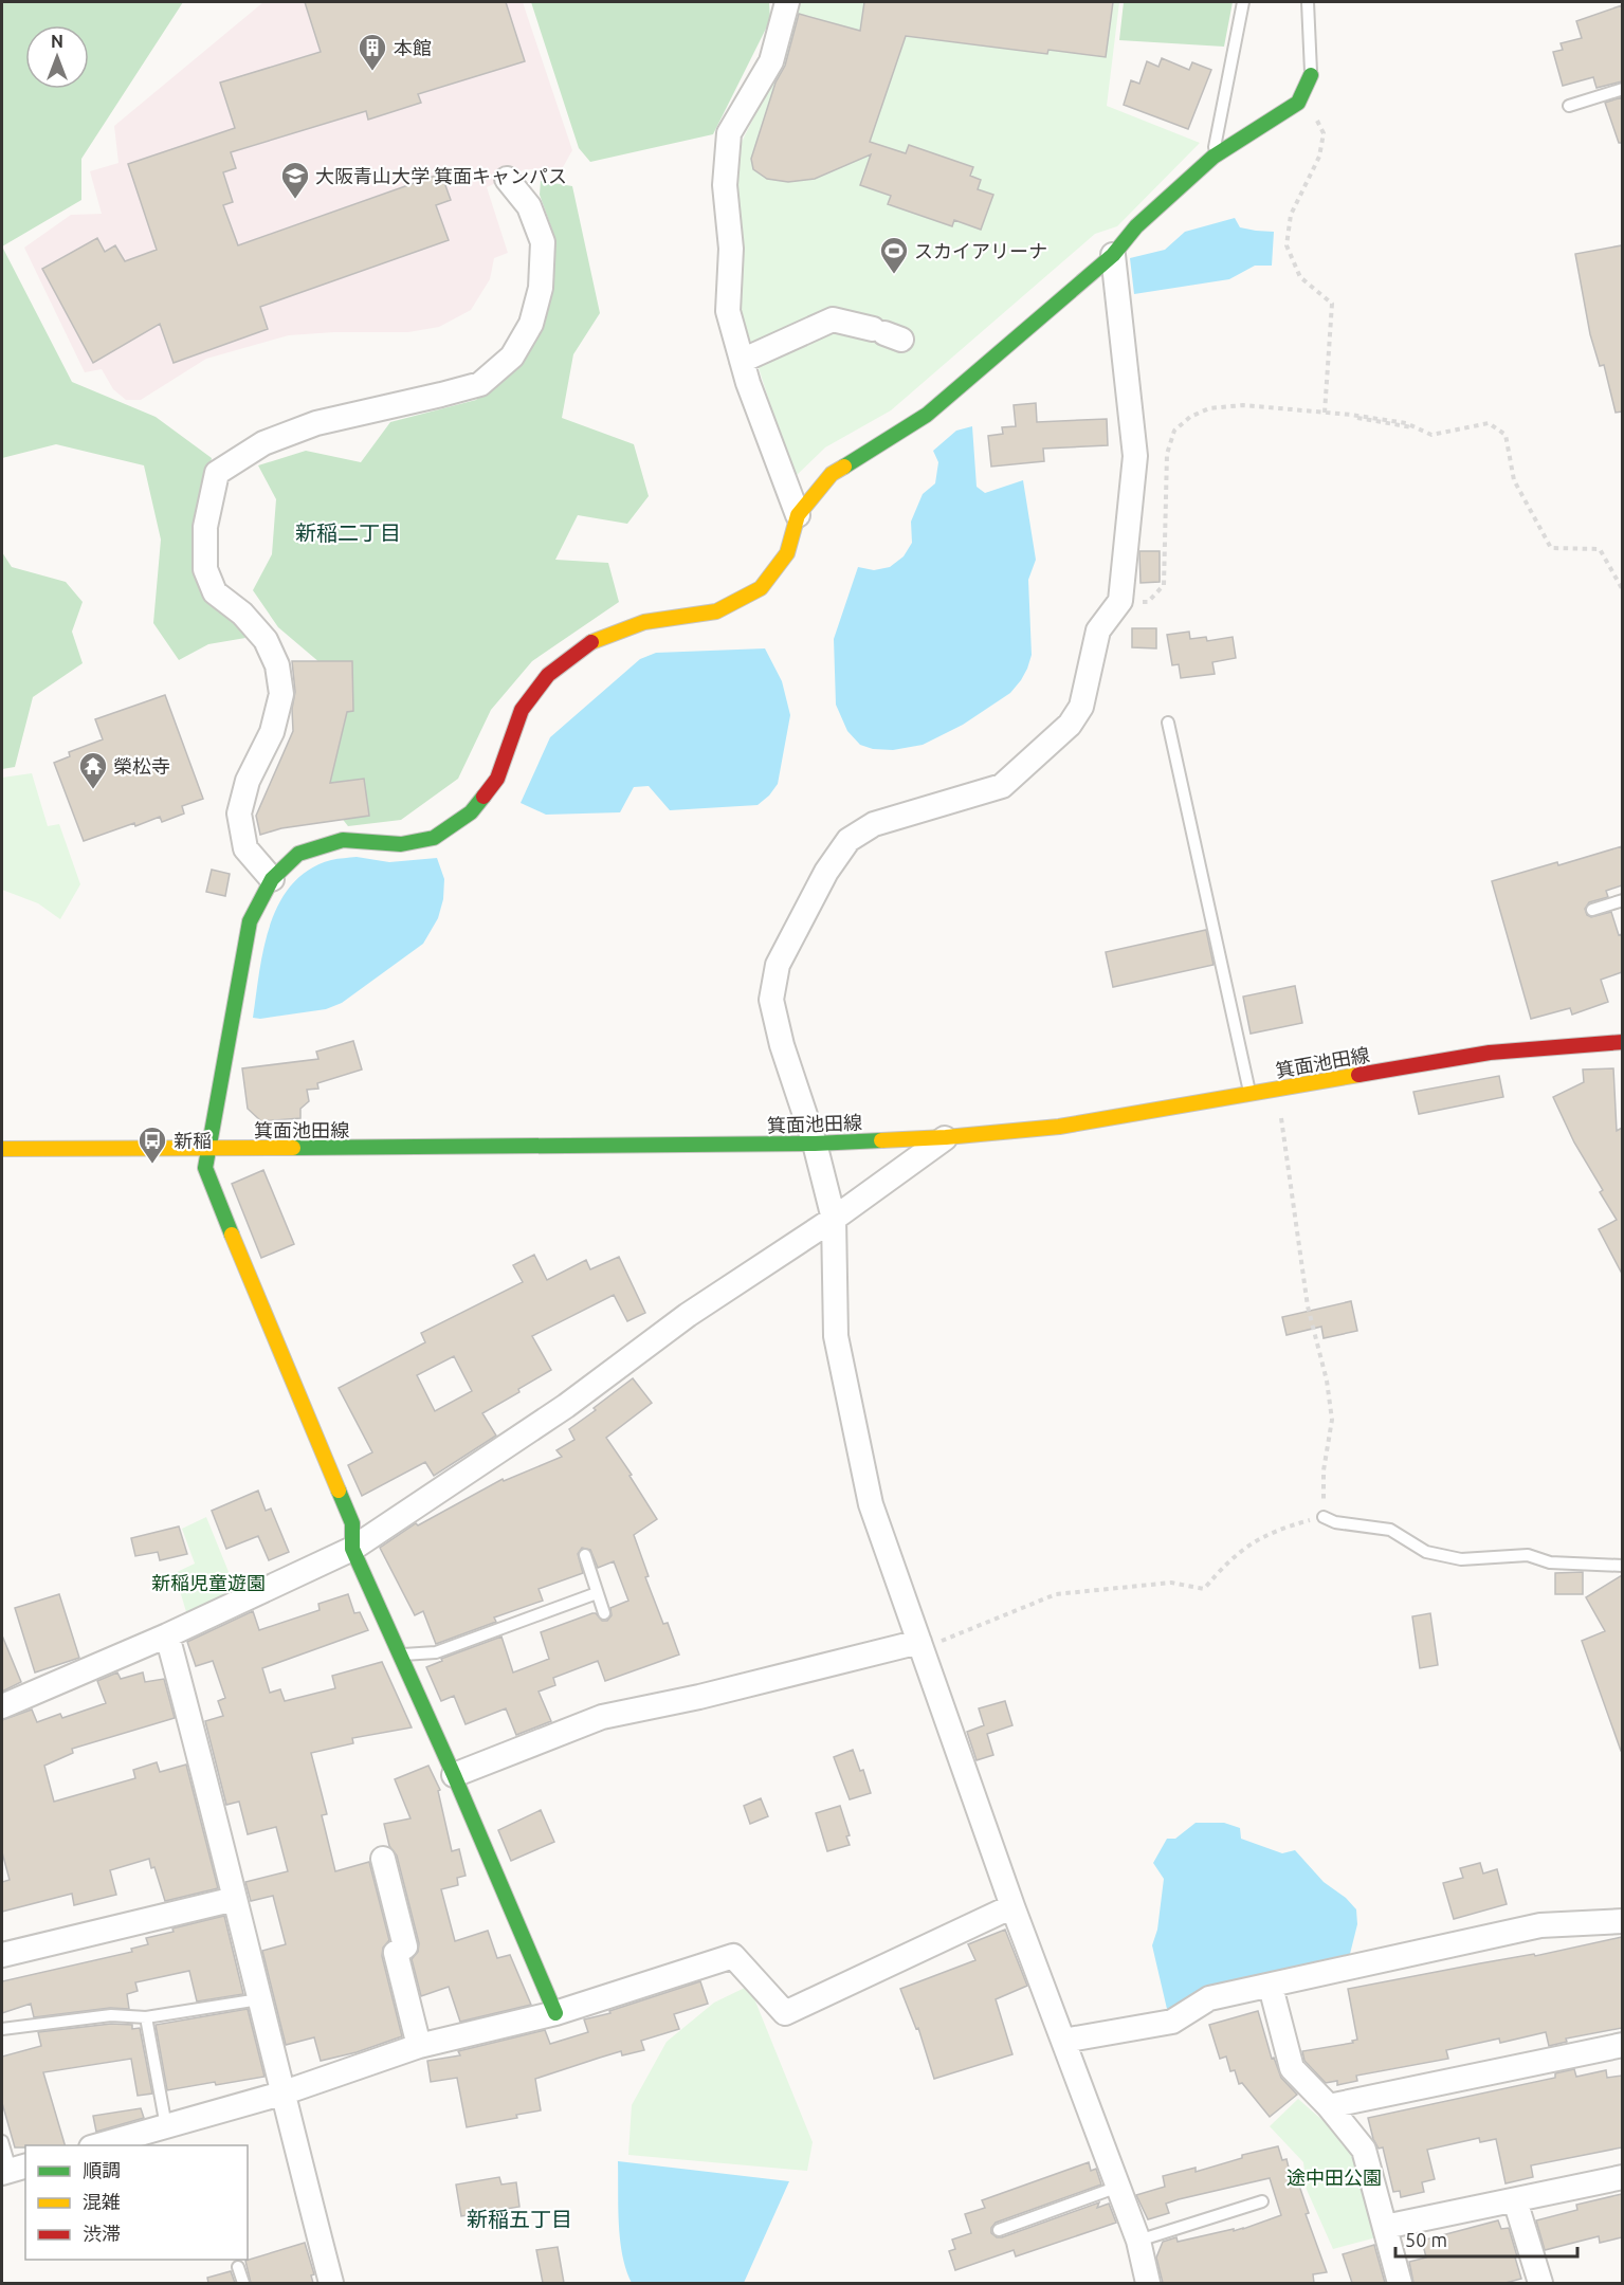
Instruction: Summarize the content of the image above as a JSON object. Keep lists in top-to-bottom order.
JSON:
{
  "streets": {
    "street": ["箕面池田線"]
  },
  "districts": ["新稲二丁目", "新稲五丁目"],
  "parks": ["新稲児童遊園", "途中田公園"],
  "places": {
    "building": ["本館"],
    "school or university": ["大阪青山大学 箕面キャンパス"],
    "sports": ["スカイアリーナ"],
    "temple": ["榮松寺"],
    "bus stop": ["新稲"]
  },
  "legend": ["順調", "混雑", "渋滞"],
  "scale_bar": "50 m",
  "north": "top"
}
